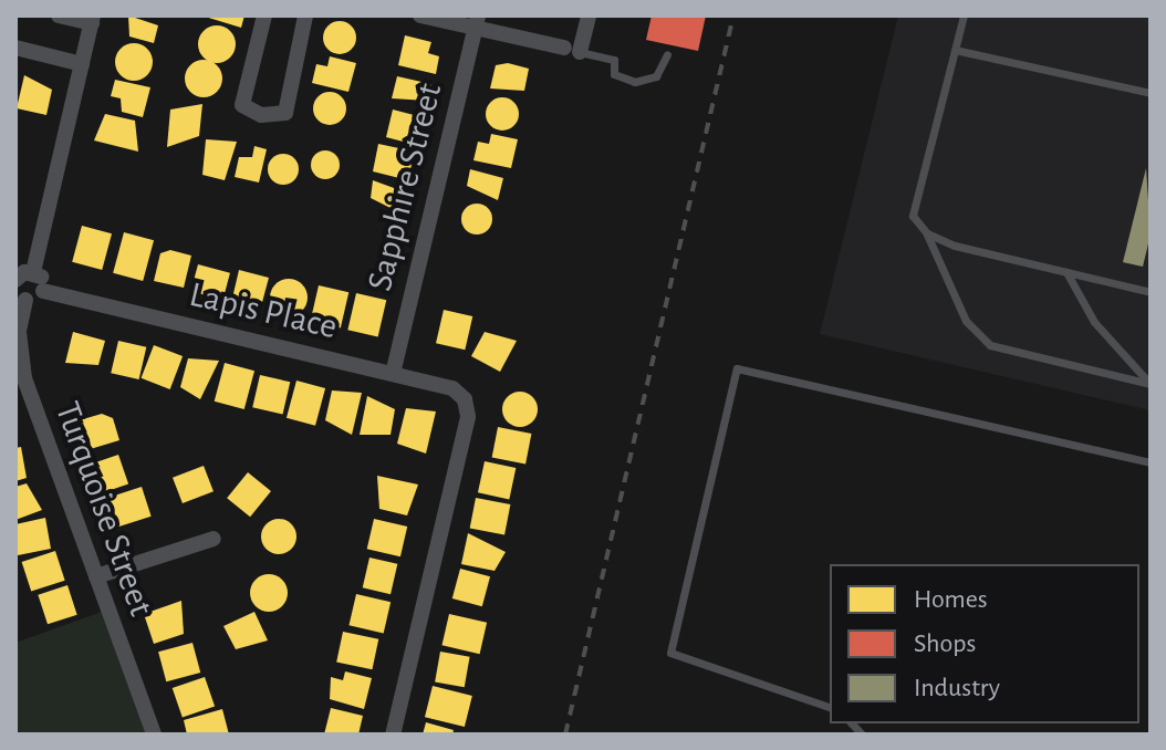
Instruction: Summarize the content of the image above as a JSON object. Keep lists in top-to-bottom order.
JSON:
{
  "streets": {
    "street": ["Sapphire Street", "Lapis Place", "Turquoise Street"]
  },
  "crossings": [
    ["Sapphire Street", "Lapis Place"]
  ],
  "legend": ["Homes", "Shops", "Industry"]
}
